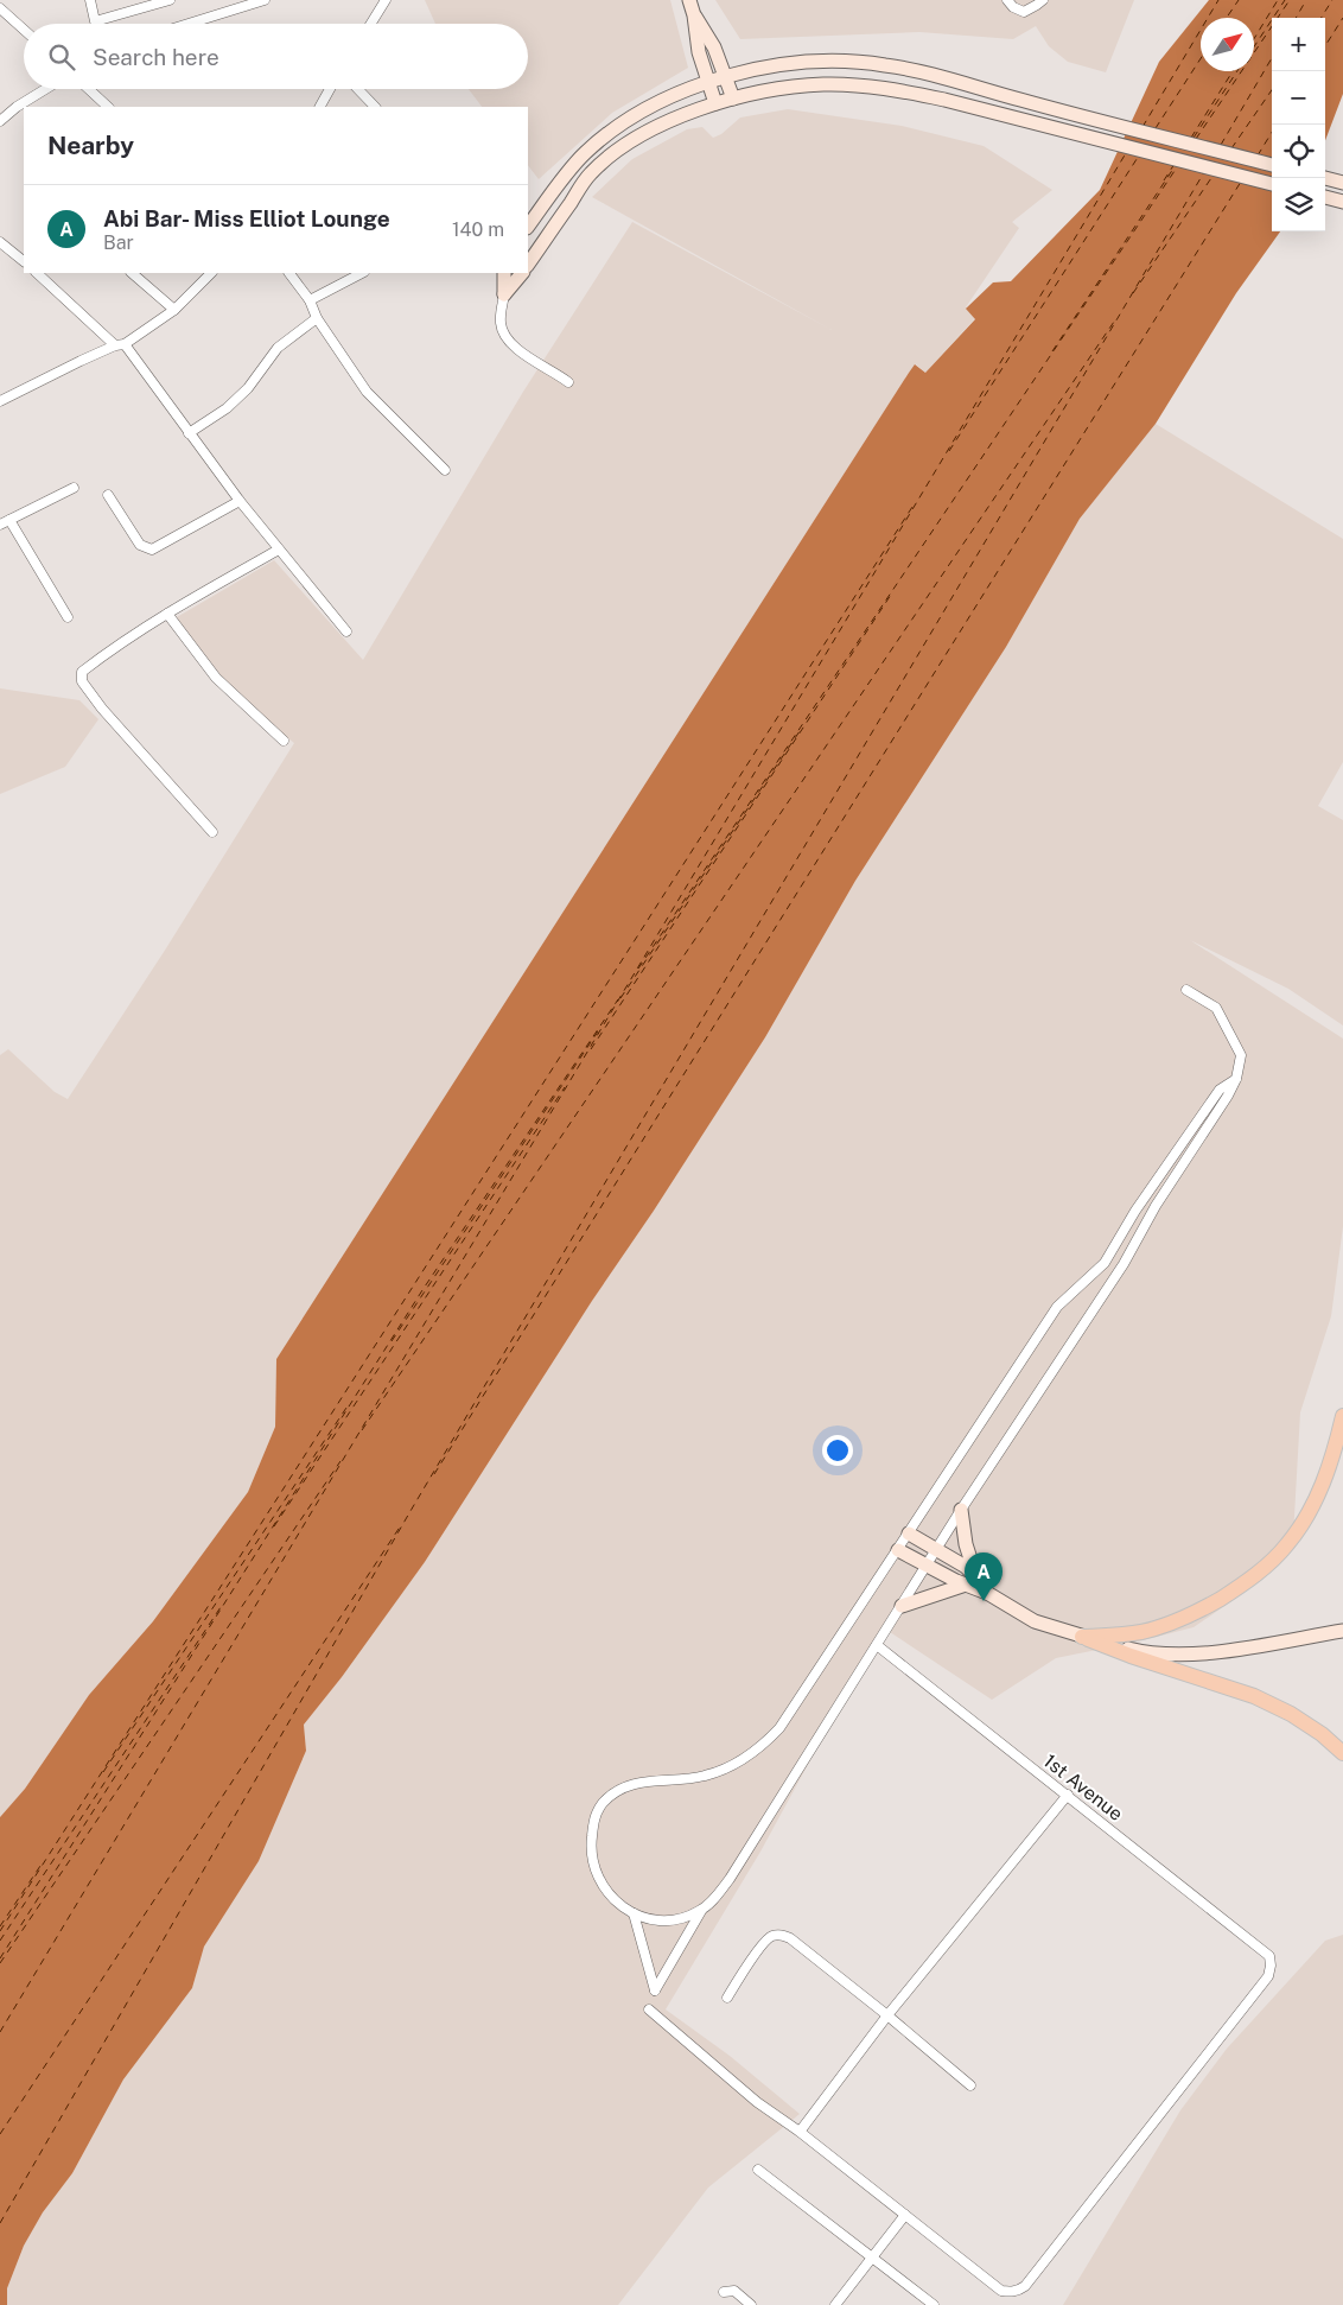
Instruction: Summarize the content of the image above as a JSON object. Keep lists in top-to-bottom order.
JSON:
{
  "streets": {
    "street": ["1st Avenue"]
  },
  "north": "top right",
  "page": {
    "map_buttons": ["+", "−"],
    "search": "Search here",
    "heading": "Nearby",
    "list": [
      {
        "mark": "A",
        "name": "Abi Bar- Miss Elliot Lounge",
        "note": "Bar",
        "value": "140 m"
      }
    ],
    "pins": "A"
  }
}
